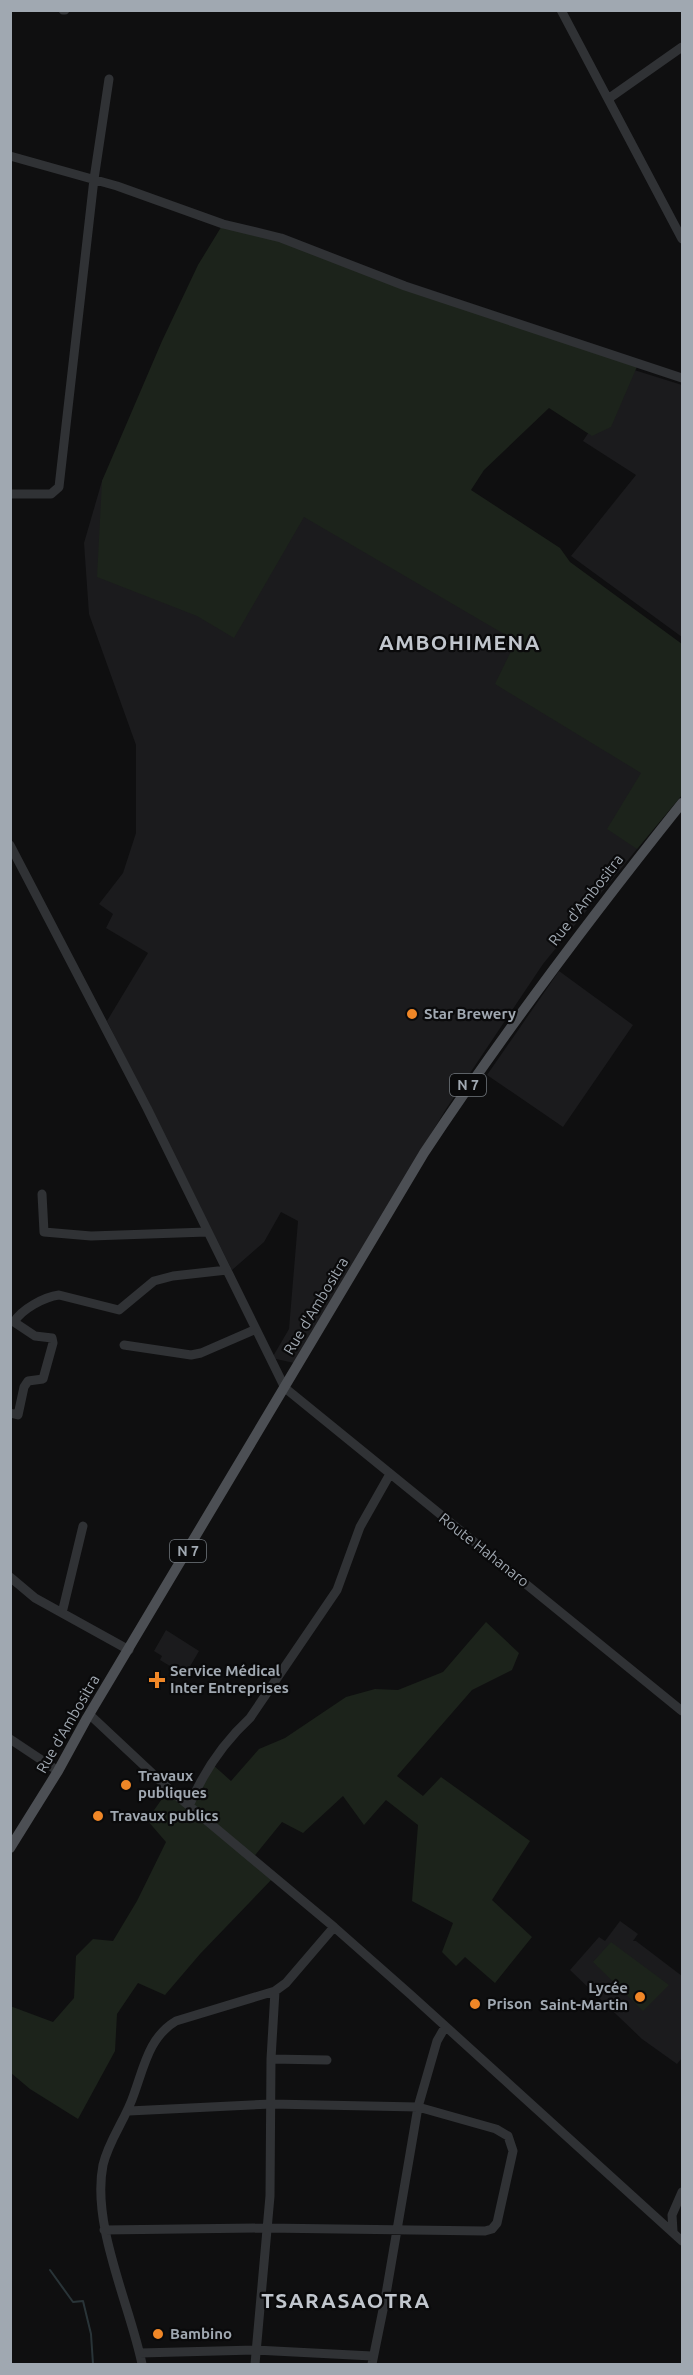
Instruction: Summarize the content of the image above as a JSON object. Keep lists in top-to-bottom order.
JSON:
{
  "streets": {
    "main road": ["Rue d'Ambositra", "N 7"],
    "street": ["Route Hahanaro"]
  },
  "crossings": [
    ["Rue d'Ambositra", "Route Hahanaro"]
  ],
  "districts": ["AMBOHIMENA", "TSARASAOTRA"],
  "places": {
    "other": [
      "Star Brewery",
      "Travaux publiques",
      "Travaux publics",
      "Lycée Saint-Martin",
      "Prison",
      "Bambino"
    ],
    "health": ["Service Médical Inter Entreprises"]
  }
}
